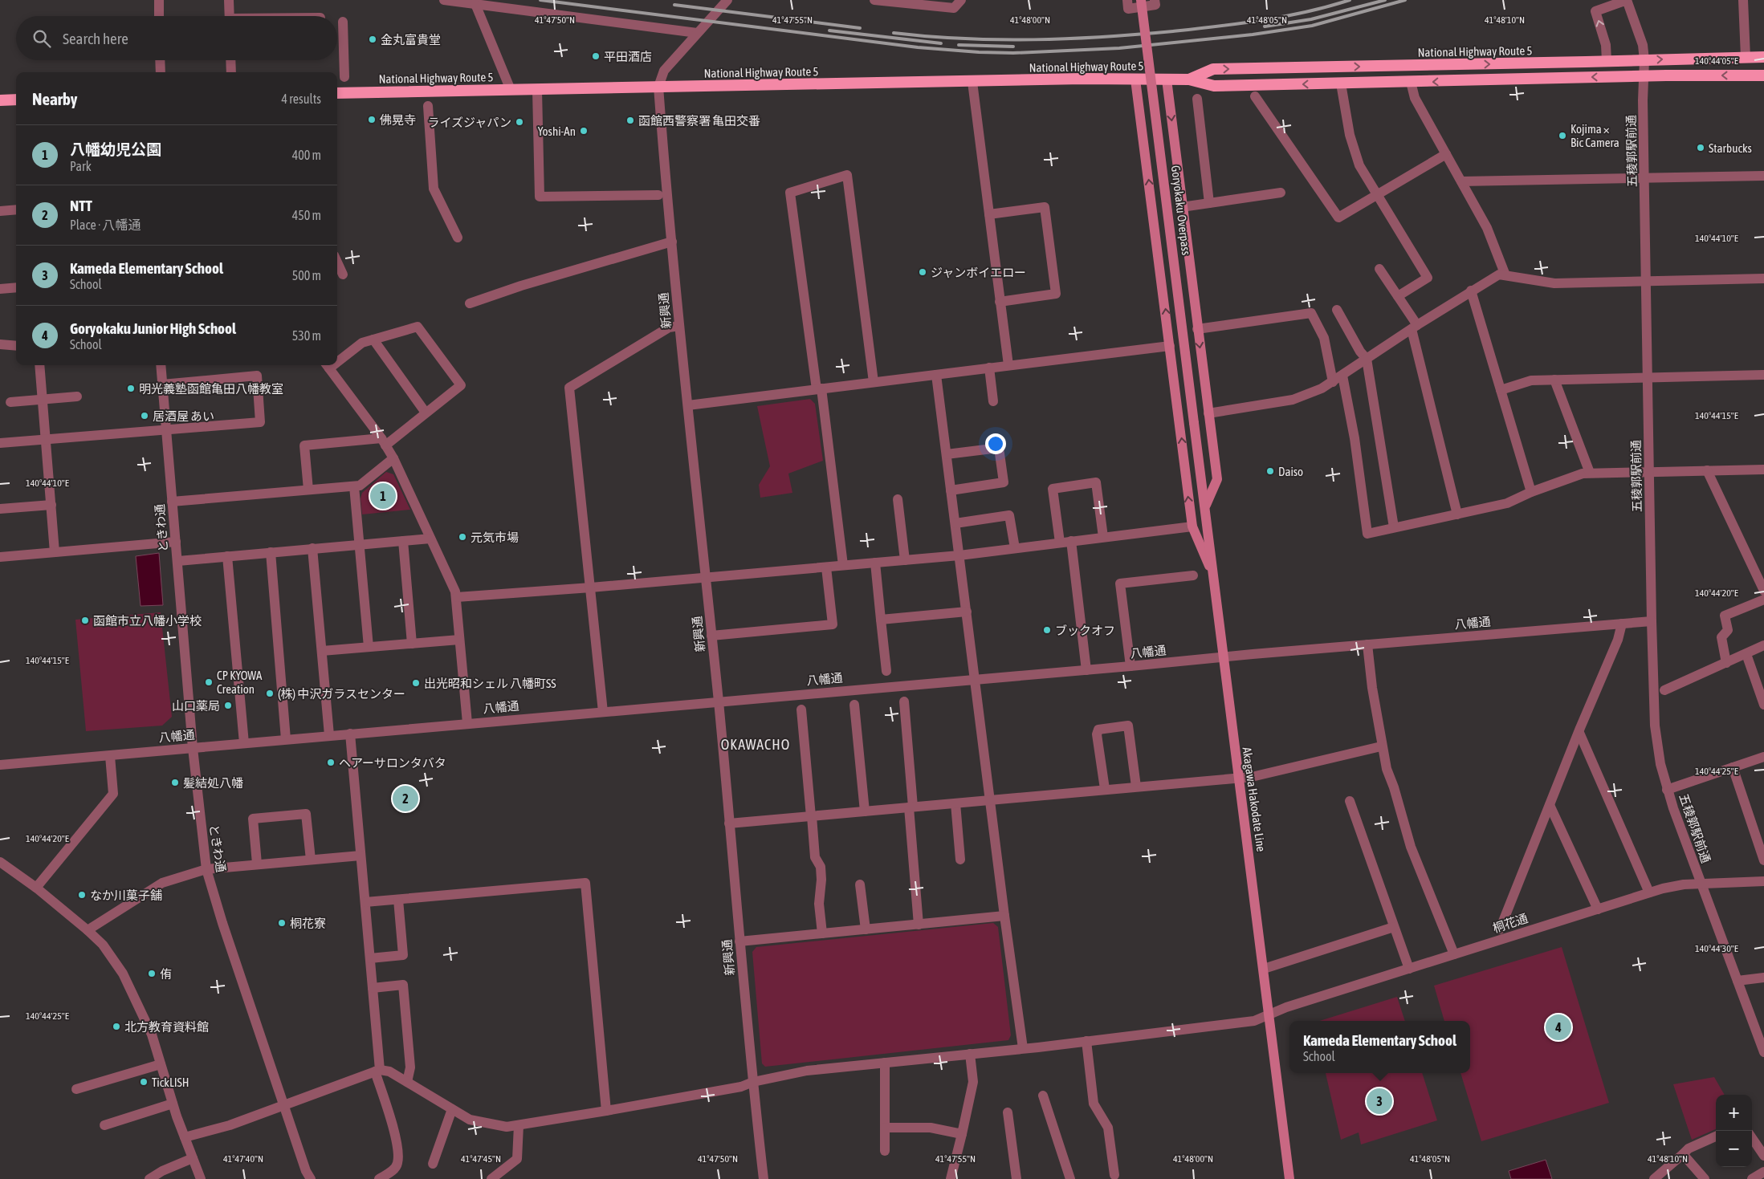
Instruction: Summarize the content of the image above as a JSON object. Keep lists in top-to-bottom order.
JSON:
{
  "streets": {
    "highway": ["National Highway Route 5"],
    "main road": ["Goryokaku Overpass", "Akagawa Hakodate Line"],
    "street": [
      "五稜郭駅前通",
      "新興通",
      "ときわ通",
      "八幡通",
      "桐花通"
    ]
  },
  "crossings": [
    ["National Highway Route 5", "五稜郭駅前通"],
    ["National Highway Route 5", "新興通"],
    ["五稜郭駅前通", "八幡通"],
    ["五稜郭駅前通", "桐花通"],
    ["Goryokaku Overpass", "Akagawa Hakodate Line"],
    ["新興通", "八幡通"],
    ["新興通", "桐花通"],
    ["ときわ通", "八幡通"],
    ["八幡通", "Akagawa Hakodate Line"],
    ["Akagawa Hakodate Line", "桐花通"]
  ],
  "districts": ["OKAWACHO"],
  "places": [
    "金丸富貴堂",
    "平田酒店",
    "佛晃寺",
    "函館西警察署 亀田交番",
    "ライズジャパン",
    "Yoshi-An",
    "Kojima × Bic Camera",
    "Starbucks",
    "ジャンボイエロー",
    "明光義塾函館亀田八幡教室",
    "居酒屋 あい",
    "Daiso",
    "元気市場",
    "函館市立八幡小学校",
    "ブックオフ",
    "CP KYOWA Creation",
    "出光昭和シェル 八幡町SS",
    "(株) 中沢ガラスセンター",
    "山口薬局",
    "ヘアーサロンタバタ",
    "髪結処八幡",
    "なか川菓子舗",
    "桐花寮",
    "侑",
    "北方教育資料館",
    "TickLISH"
  ],
  "page": {
    "search": "Search here",
    "heading": ["Nearby", "4 results"],
    "list": [
      {
        "mark": "1",
        "name": "八幡幼児公園",
        "note": "Park",
        "value": "400 m"
      },
      {
        "mark": "2",
        "name": "NTT",
        "note": "Place · 八幡通",
        "value": "450 m"
      },
      {
        "mark": "3",
        "name": "Kameda Elementary School",
        "note": "School",
        "value": "500 m"
      },
      {
        "mark": "4",
        "name": "Goryokaku Junior High School",
        "note": "School",
        "value": "530 m"
      }
    ],
    "pins": [
      "1",
      "2",
      "4",
      "3"
    ],
    "popup": ["Kameda Elementary School", "School"],
    "map_buttons": ["+", "−"]
  },
  "coordinates": [
    "41°47'50\"N",
    "41°47'55\"N",
    "41°48'00\"N",
    "41°48'05\"N",
    "41°48'10\"N",
    "140°44'05\"E",
    "140°44'10\"E",
    "140°44'15\"E",
    "140°44'20\"E",
    "140°44'25\"E",
    "140°44'30\"E",
    "41°47'40\"N",
    "41°47'45\"N"
  ]
}
